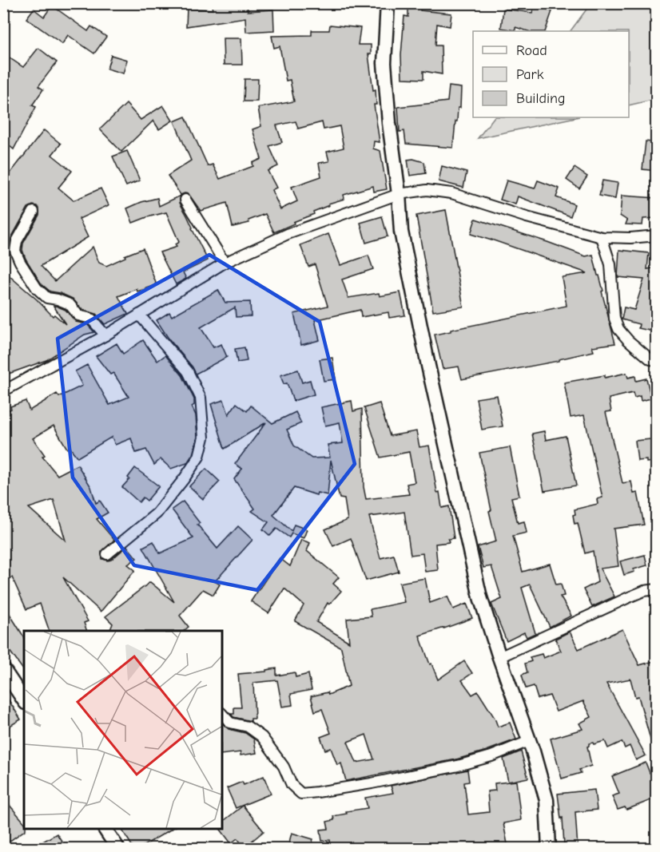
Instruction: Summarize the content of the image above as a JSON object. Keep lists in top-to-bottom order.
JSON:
{
  "legend": ["Road", "Park", "Building"]
}
